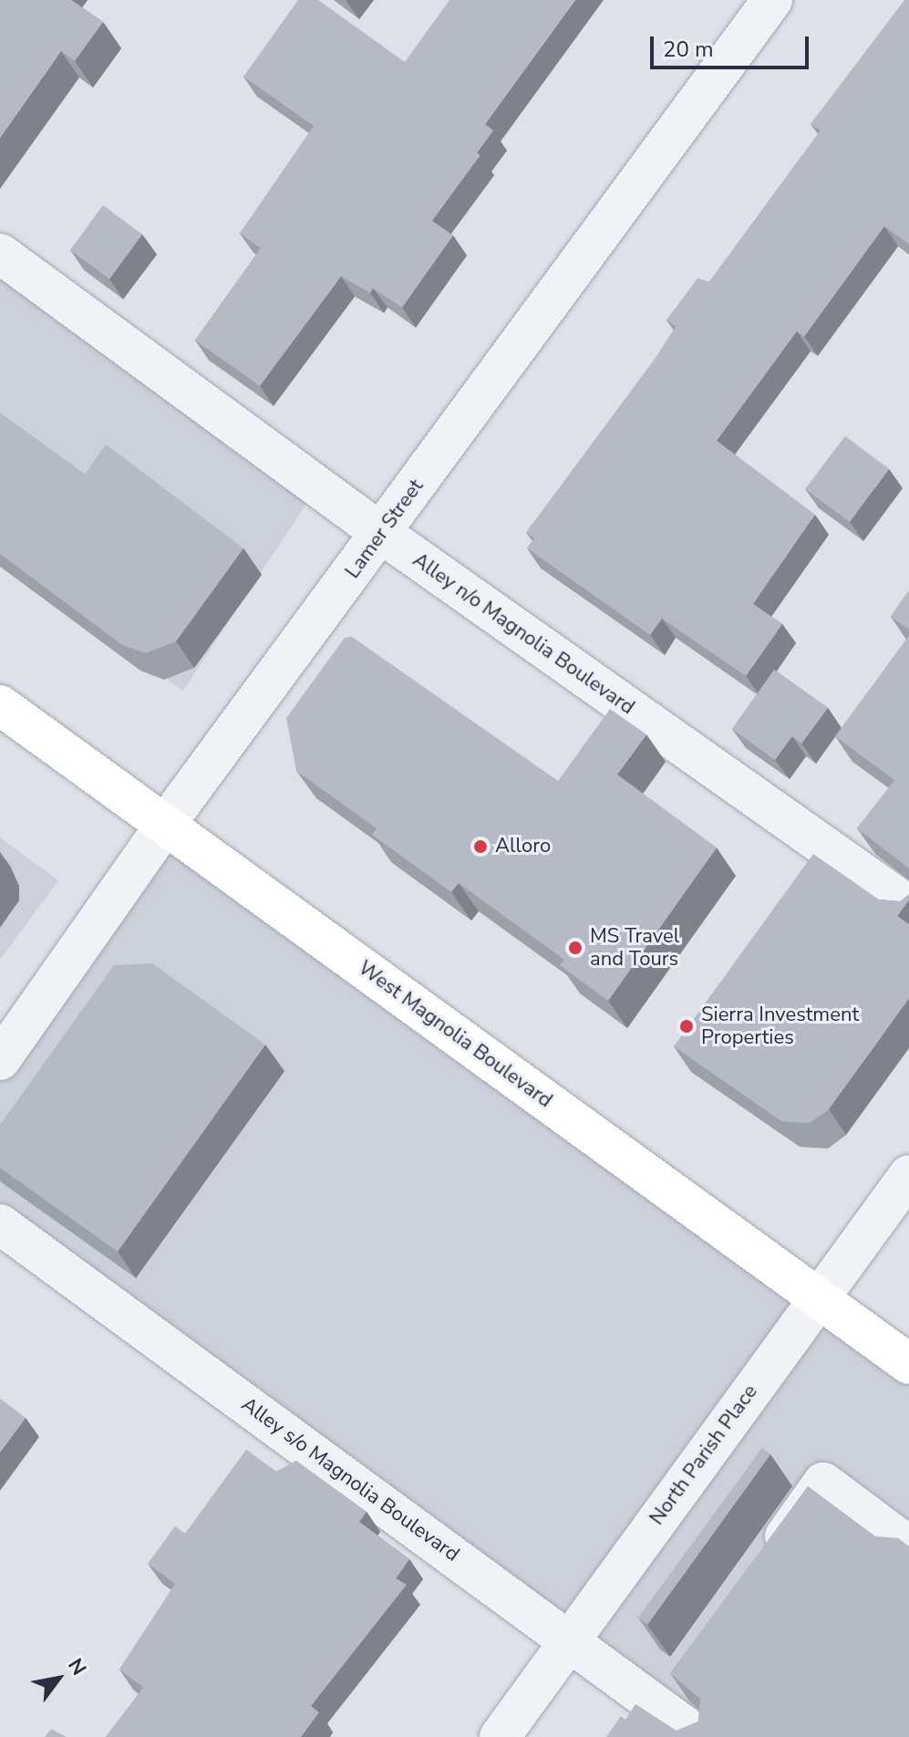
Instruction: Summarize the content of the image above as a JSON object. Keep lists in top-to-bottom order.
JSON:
{
  "streets": {
    "main road": ["West Magnolia Boulevard"],
    "street": [
      "Lamer Street",
      "Alley n/o Magnolia Boulevard",
      "North Parish Place",
      "Alley s/o Magnolia Boulevard"
    ]
  },
  "crossings": [
    ["Lamer Street", "Alley n/o Magnolia Boulevard"],
    ["Lamer Street", "West Magnolia Boulevard"],
    ["West Magnolia Boulevard", "North Parish Place"],
    ["North Parish Place", "Alley s/o Magnolia Boulevard"]
  ],
  "places": ["Alloro", "MS Travel and Tours", "Sierra Investment Properties"],
  "scale_bar": "20 m",
  "north": "top right"
}
